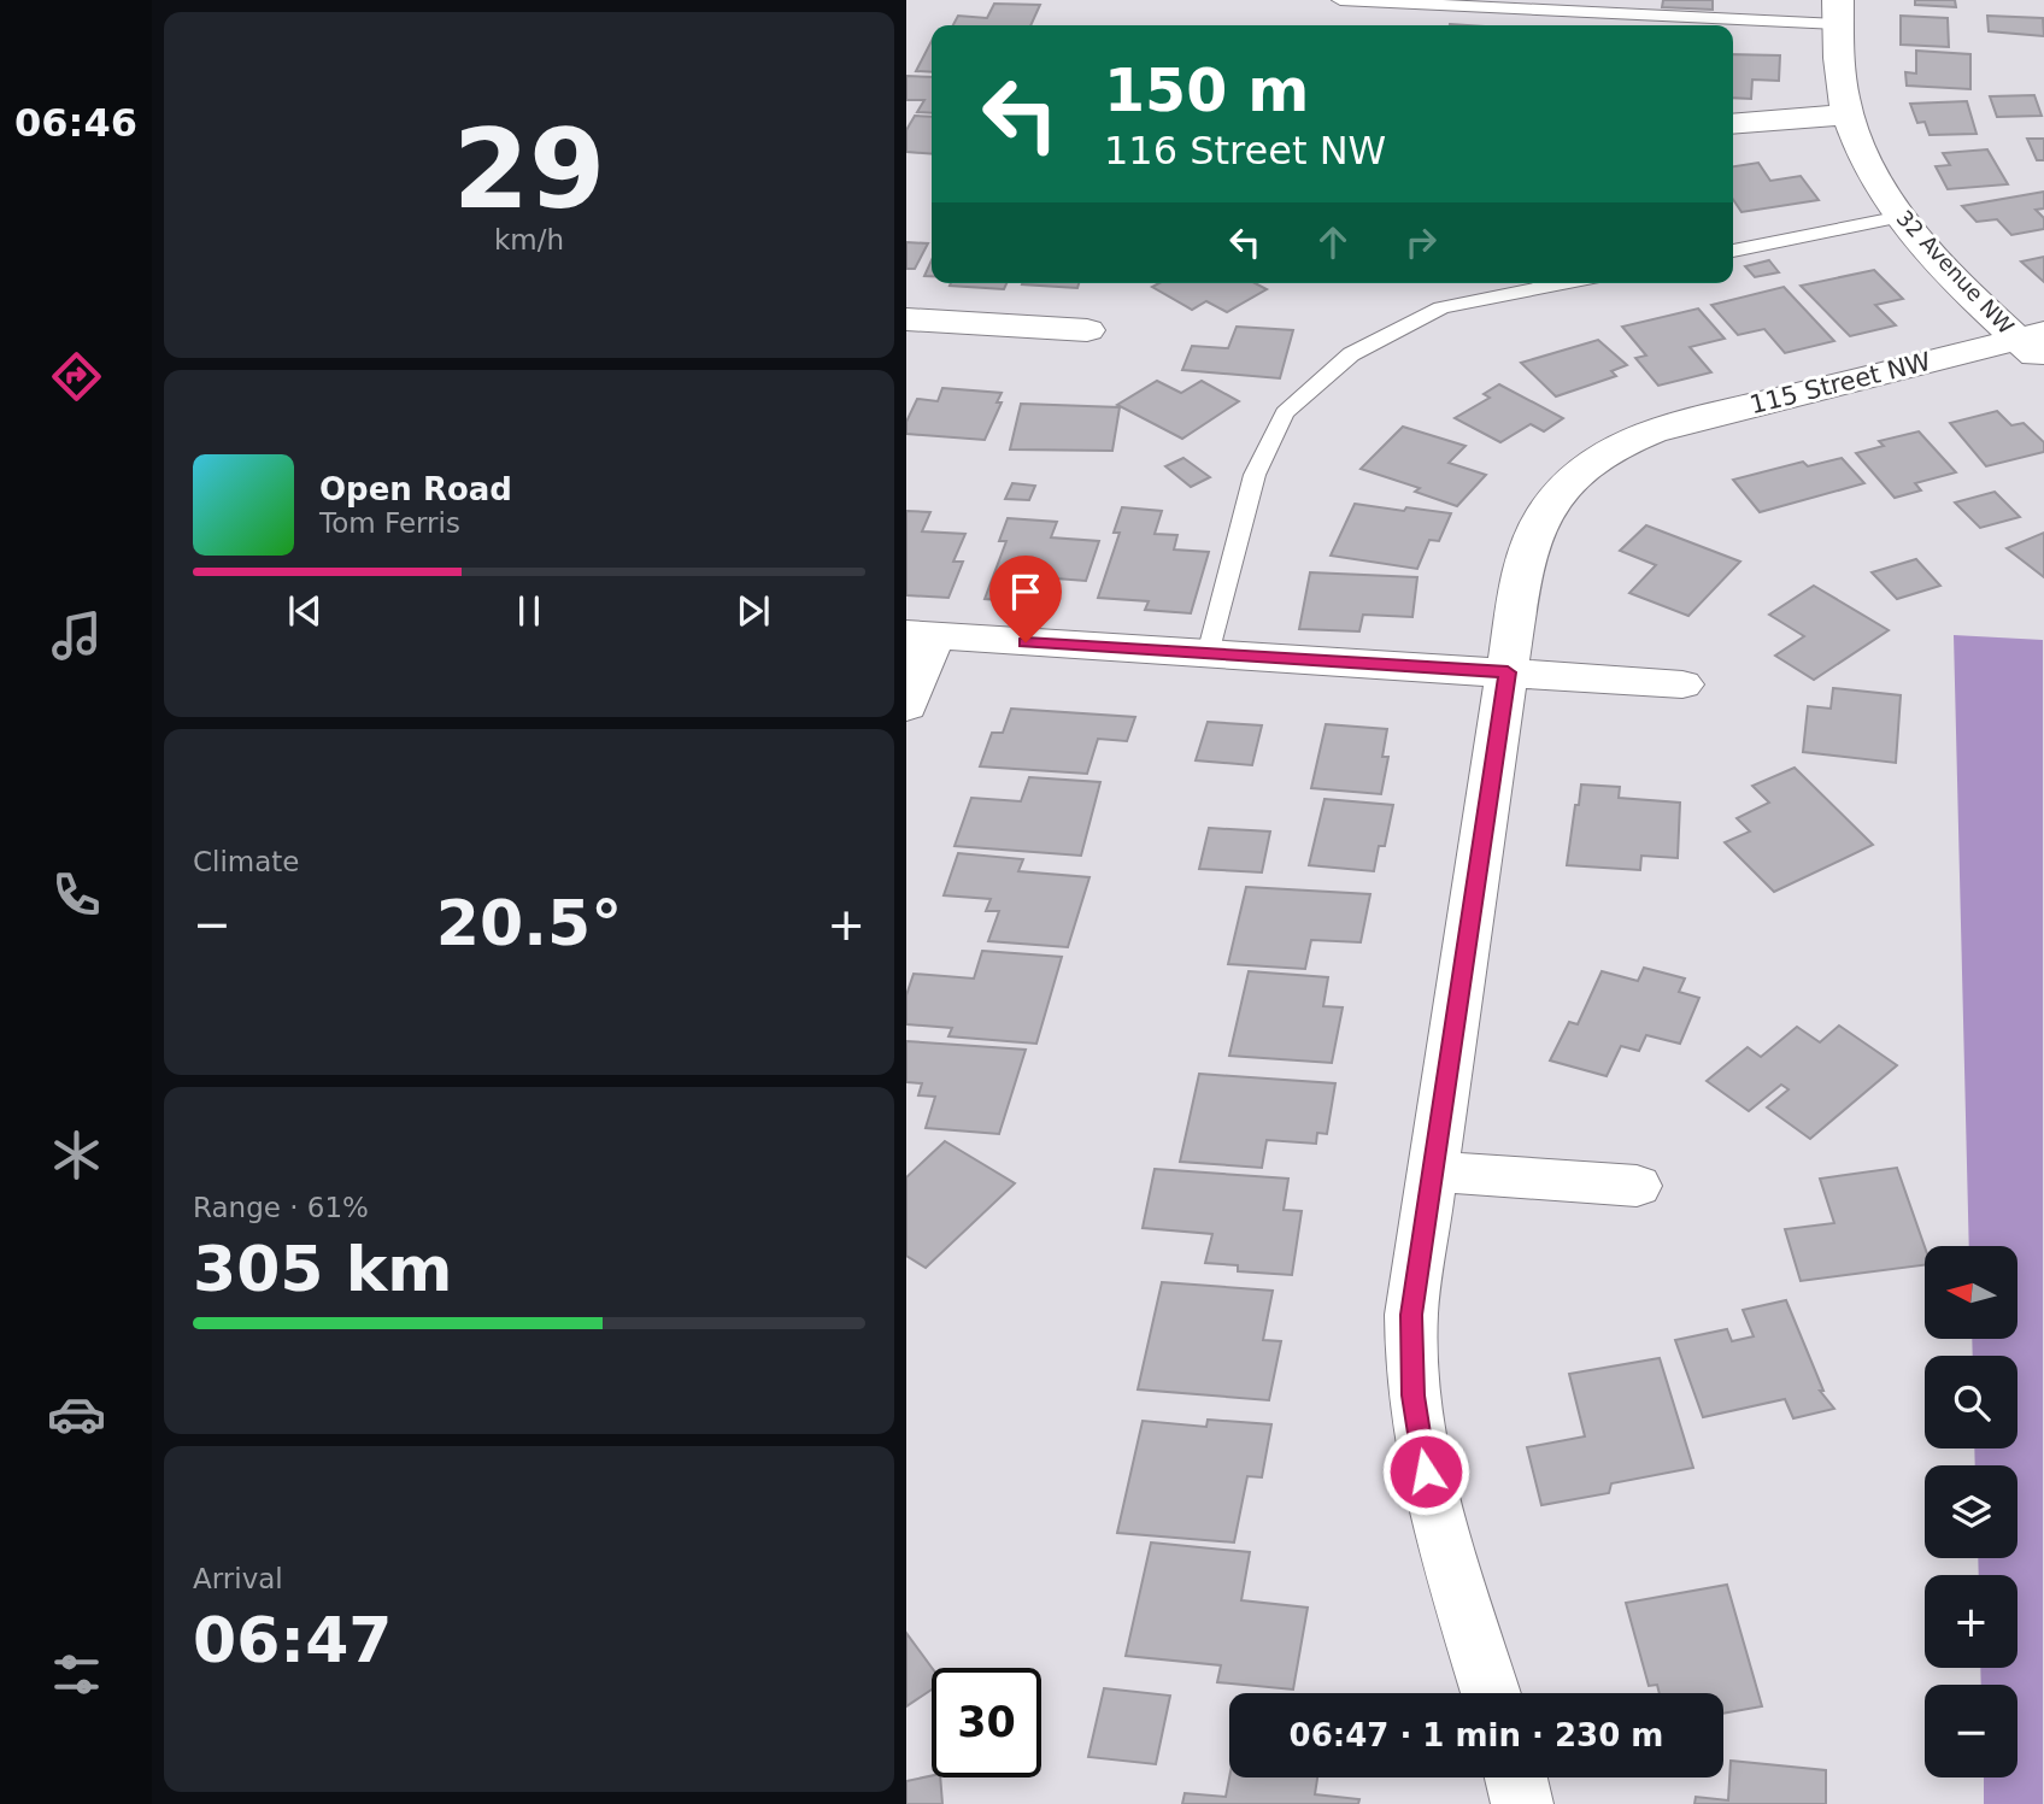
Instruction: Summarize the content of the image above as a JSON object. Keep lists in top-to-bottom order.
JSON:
{
  "streets": {
    "street": ["32 Avenue NW", "115 Street NW"]
  },
  "crossings": [
    ["32 Avenue NW", "115 Street NW"]
  ],
  "north": "left",
  "page": {
    "tabs": "06:46",
    "tile": [
      ["29", "km/h"],
      "Climate",
      ["Range · 61%", "305 km"],
      ["Arrival", "06:47"]
    ],
    "turn": ["150 m", "116 Street NW"],
    "song": ["Open Road", "Tom Ferris"],
    "heat": ["−", "20.5°", "+"],
    "map_buttons": ["+", "−"],
    "limit": "30",
    "trip": "06:47 · 1 min · 230 m"
  }
}
